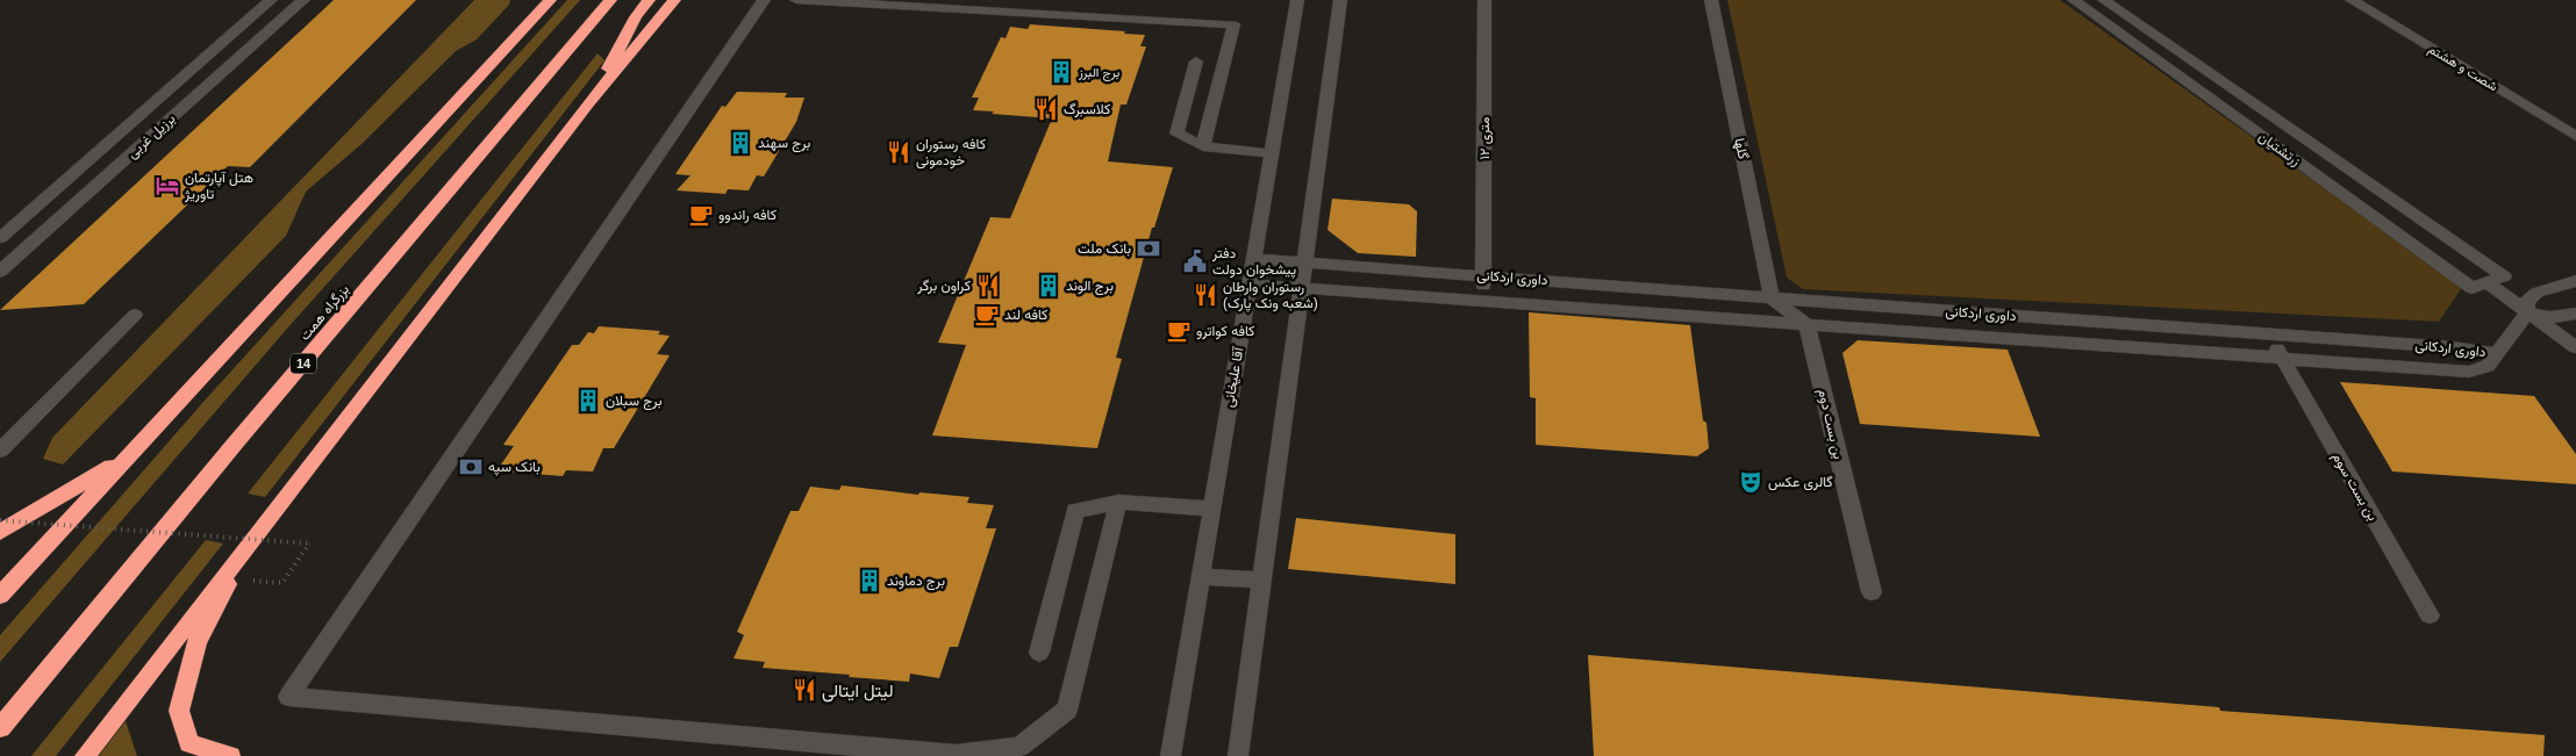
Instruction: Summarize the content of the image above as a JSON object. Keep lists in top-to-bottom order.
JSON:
{
  "streets": {
    "highway": ["بزرگراه همت", "14"],
    "street": [
      "شصت و هشتم",
      "برزیل غربی",
      "۱۲ متری",
      "گلها",
      "زرتشتیان",
      "داوری اردکانی",
      "آقا علیخانی",
      "بن بست دوم",
      "بن بست سوم"
    ]
  },
  "crossings": [
    ["۱۲ متری", "داوری اردکانی"],
    ["گلها", "داوری اردکانی"],
    ["داوری اردکانی", "آقا علیخانی"],
    ["داوری اردکانی", "بن بست دوم"],
    ["داوری اردکانی", "بن بست سوم"]
  ],
  "places": {
    "building": [
      "برج البرز",
      "برج سهند",
      "برج الوند",
      "برج سبلان",
      "برج دماوند"
    ],
    "restaurant": [
      "کلاسبرگ",
      "کافه رستوران خودمونی",
      "کراون برگر",
      "رستوران وارطان (شعبه ونک پارک)",
      "لیتل ایتالی"
    ],
    "hotel": ["هتل آپارتمان تاوریژ"],
    "cafe": ["کافه راندوو", "کافه لند", "کافه کواترو"],
    "bank": ["بانک ملت", "بانک سپه"],
    "public building": ["دفتر پیشخوان دولت"],
    "theatre": ["گالری عکس"]
  }
}
